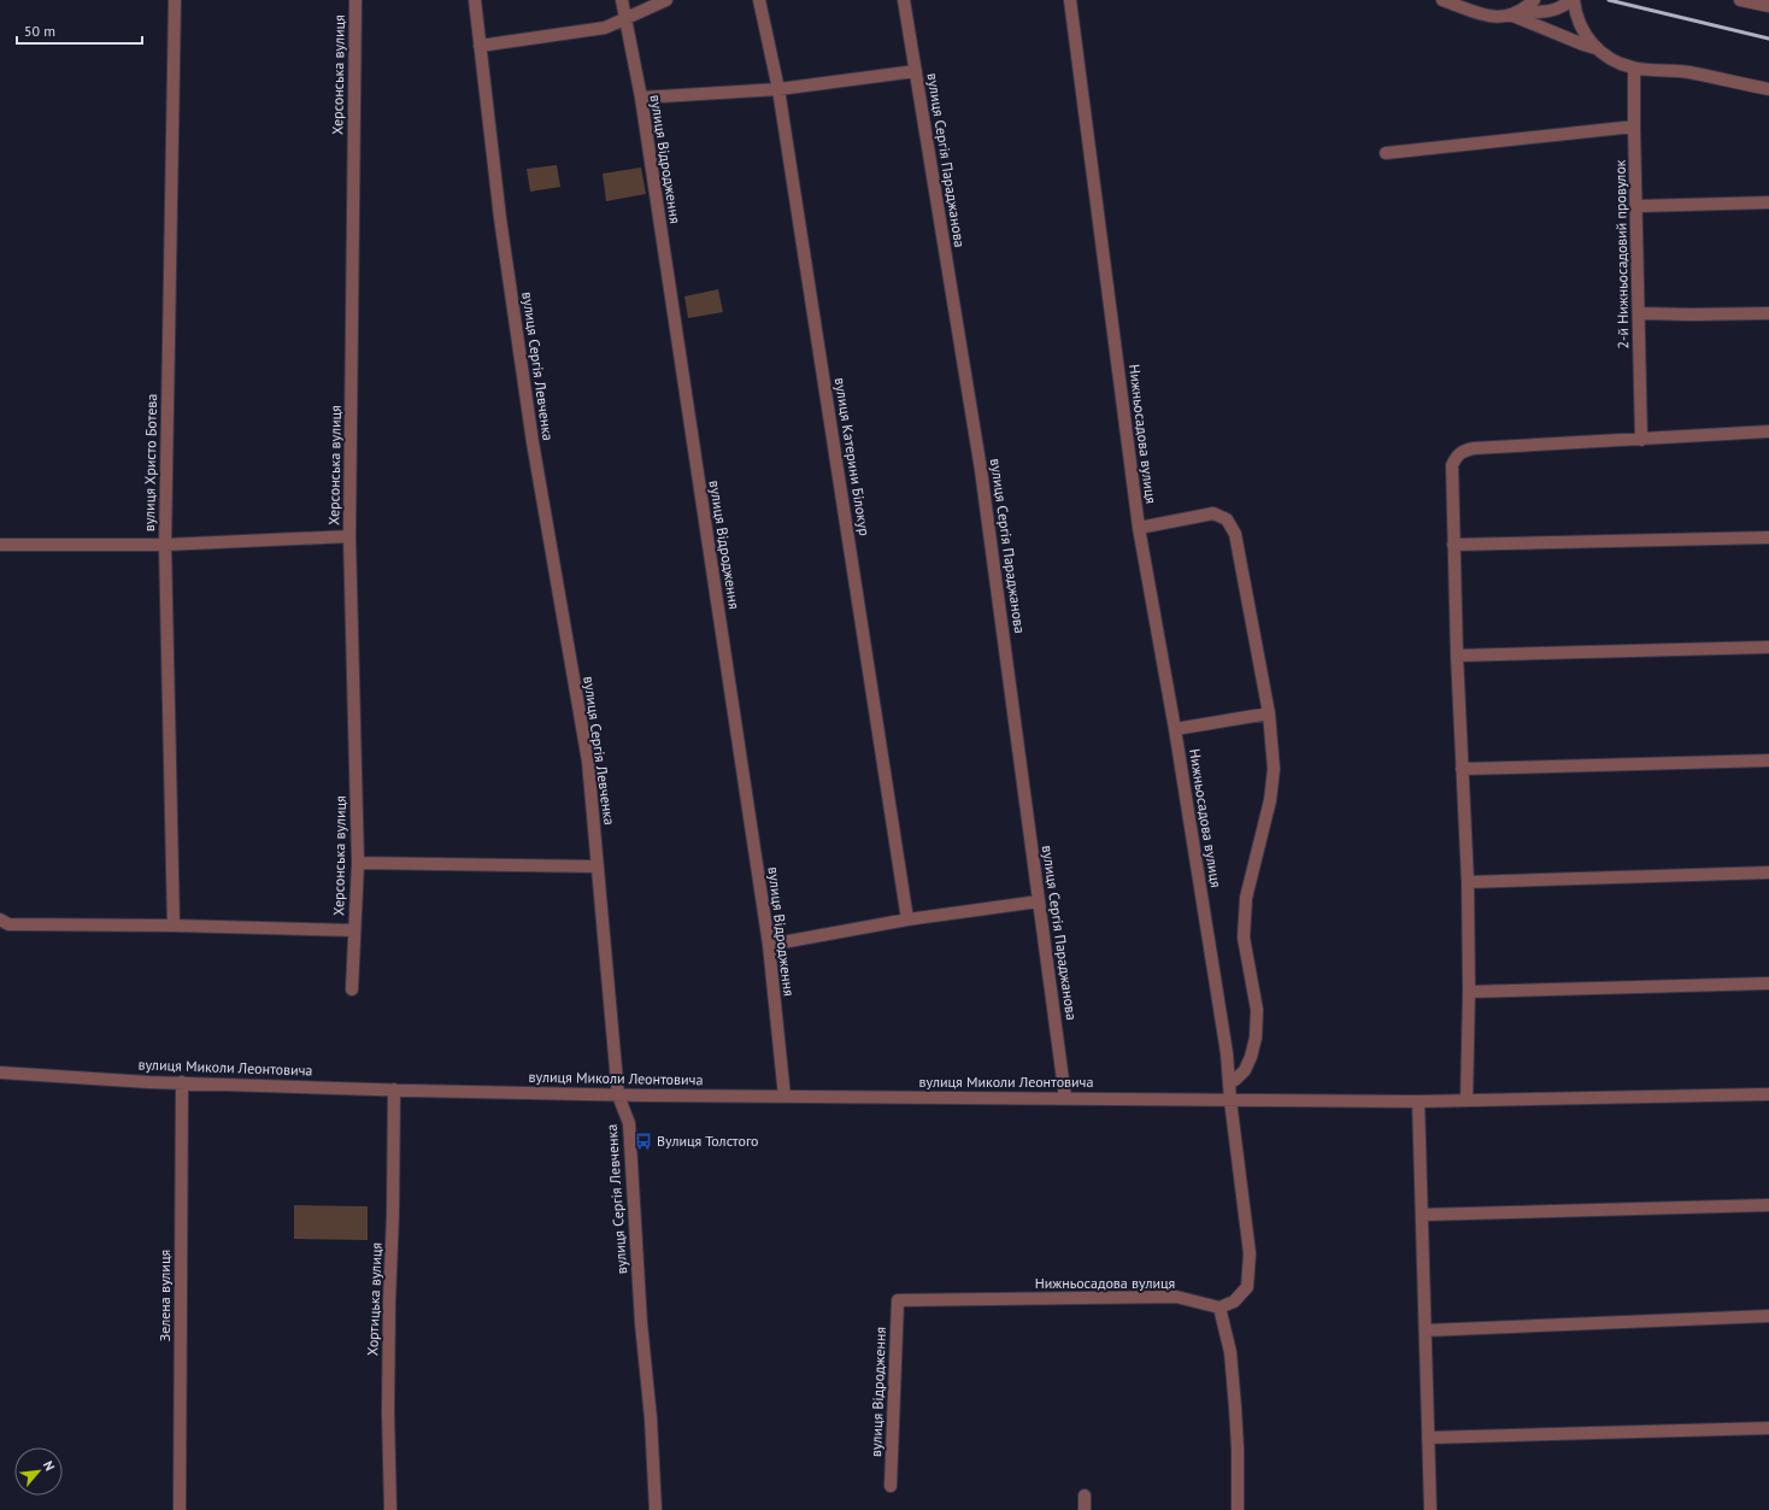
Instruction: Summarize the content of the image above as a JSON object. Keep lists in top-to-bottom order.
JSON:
{
  "streets": {
    "street": [
      "Херсонська вулиця",
      "вулиця Відродження",
      "вулиця Сергія Параджанова",
      "2-й Нижньосадовий провулок",
      "вулиця Сергія Левченка",
      "Нижньосадова вулиця",
      "вулиця Катерини Білокур",
      "вулиця Христо Ботева",
      "вулиця Миколи Леонтовича",
      "Зелена вулиця",
      "Хортицька вулиця"
    ]
  },
  "crossings": [
    ["Херсонська вулиця", "вулиця Христо Ботева"],
    ["вулиця Відродження", "Нижньосадова вулиця"],
    ["вулиця Відродження", "вулиця Миколи Леонтовича"],
    ["вулиця Сергія Параджанова", "вулиця Миколи Леонтовича"],
    ["вулиця Сергія Левченка", "вулиця Миколи Леонтовича"],
    ["Нижньосадова вулиця", "вулиця Миколи Леонтовича"],
    ["вулиця Миколи Леонтовича", "Зелена вулиця"],
    ["вулиця Миколи Леонтовича", "Хортицька вулиця"]
  ],
  "places": {
    "bus stop": ["Вулиця Толстого"]
  },
  "scale_bar": "50 m",
  "north": "top right"
}
